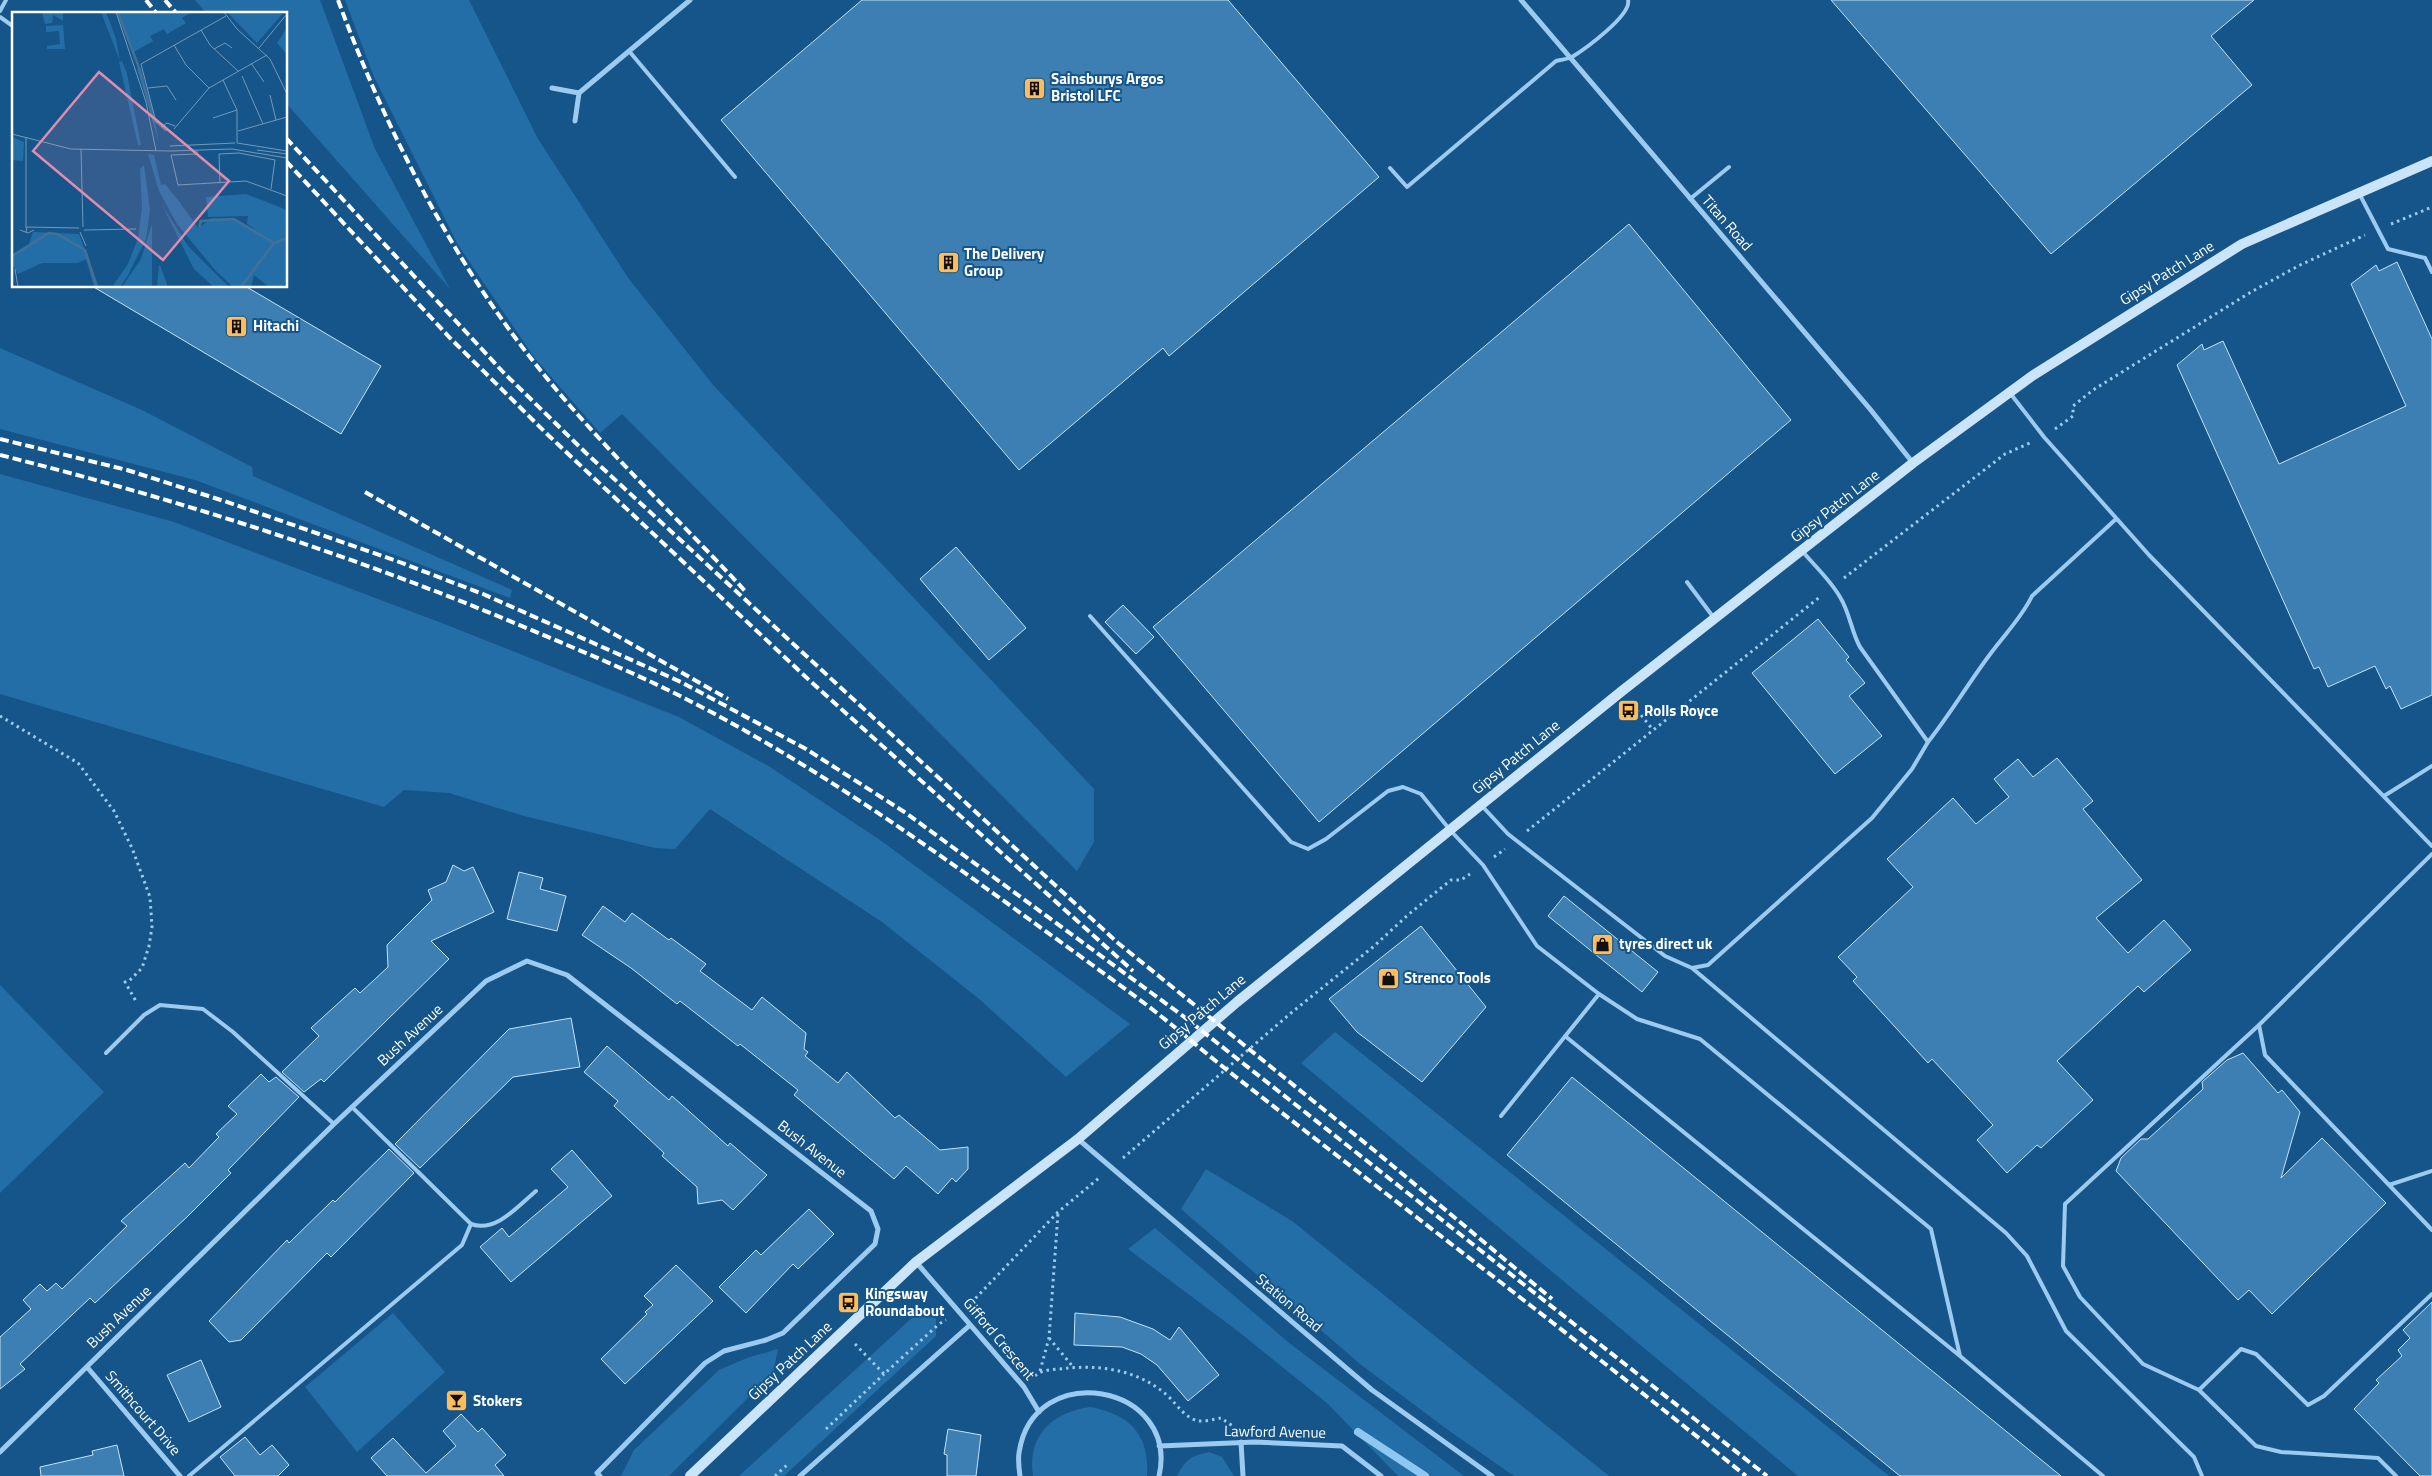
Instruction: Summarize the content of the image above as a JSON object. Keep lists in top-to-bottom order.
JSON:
{
  "streets": {
    "main road": ["Gipsy Patch Lane"],
    "street": [
      "Titan Road",
      "Bush Avenue",
      "Station Road",
      "Gifford Crescent",
      "Smithcourt Drive",
      "Lawford Avenue"
    ]
  },
  "crossings": [
    ["Titan Road", "Gipsy Patch Lane"],
    ["Gipsy Patch Lane", "Bush Avenue"],
    ["Gipsy Patch Lane", "Station Road"],
    ["Gipsy Patch Lane", "Gifford Crescent"],
    ["Bush Avenue", "Smithcourt Drive"]
  ],
  "places": {
    "building": ["Sainsburys Argos Bristol LFC", "The Delivery Group", "Hitachi"],
    "bus stop": ["Rolls Royce", "Kingsway Roundabout"],
    "shop": ["tyres direct uk", "Strenco Tools"],
    "bar": ["Stokers"]
  }
}
